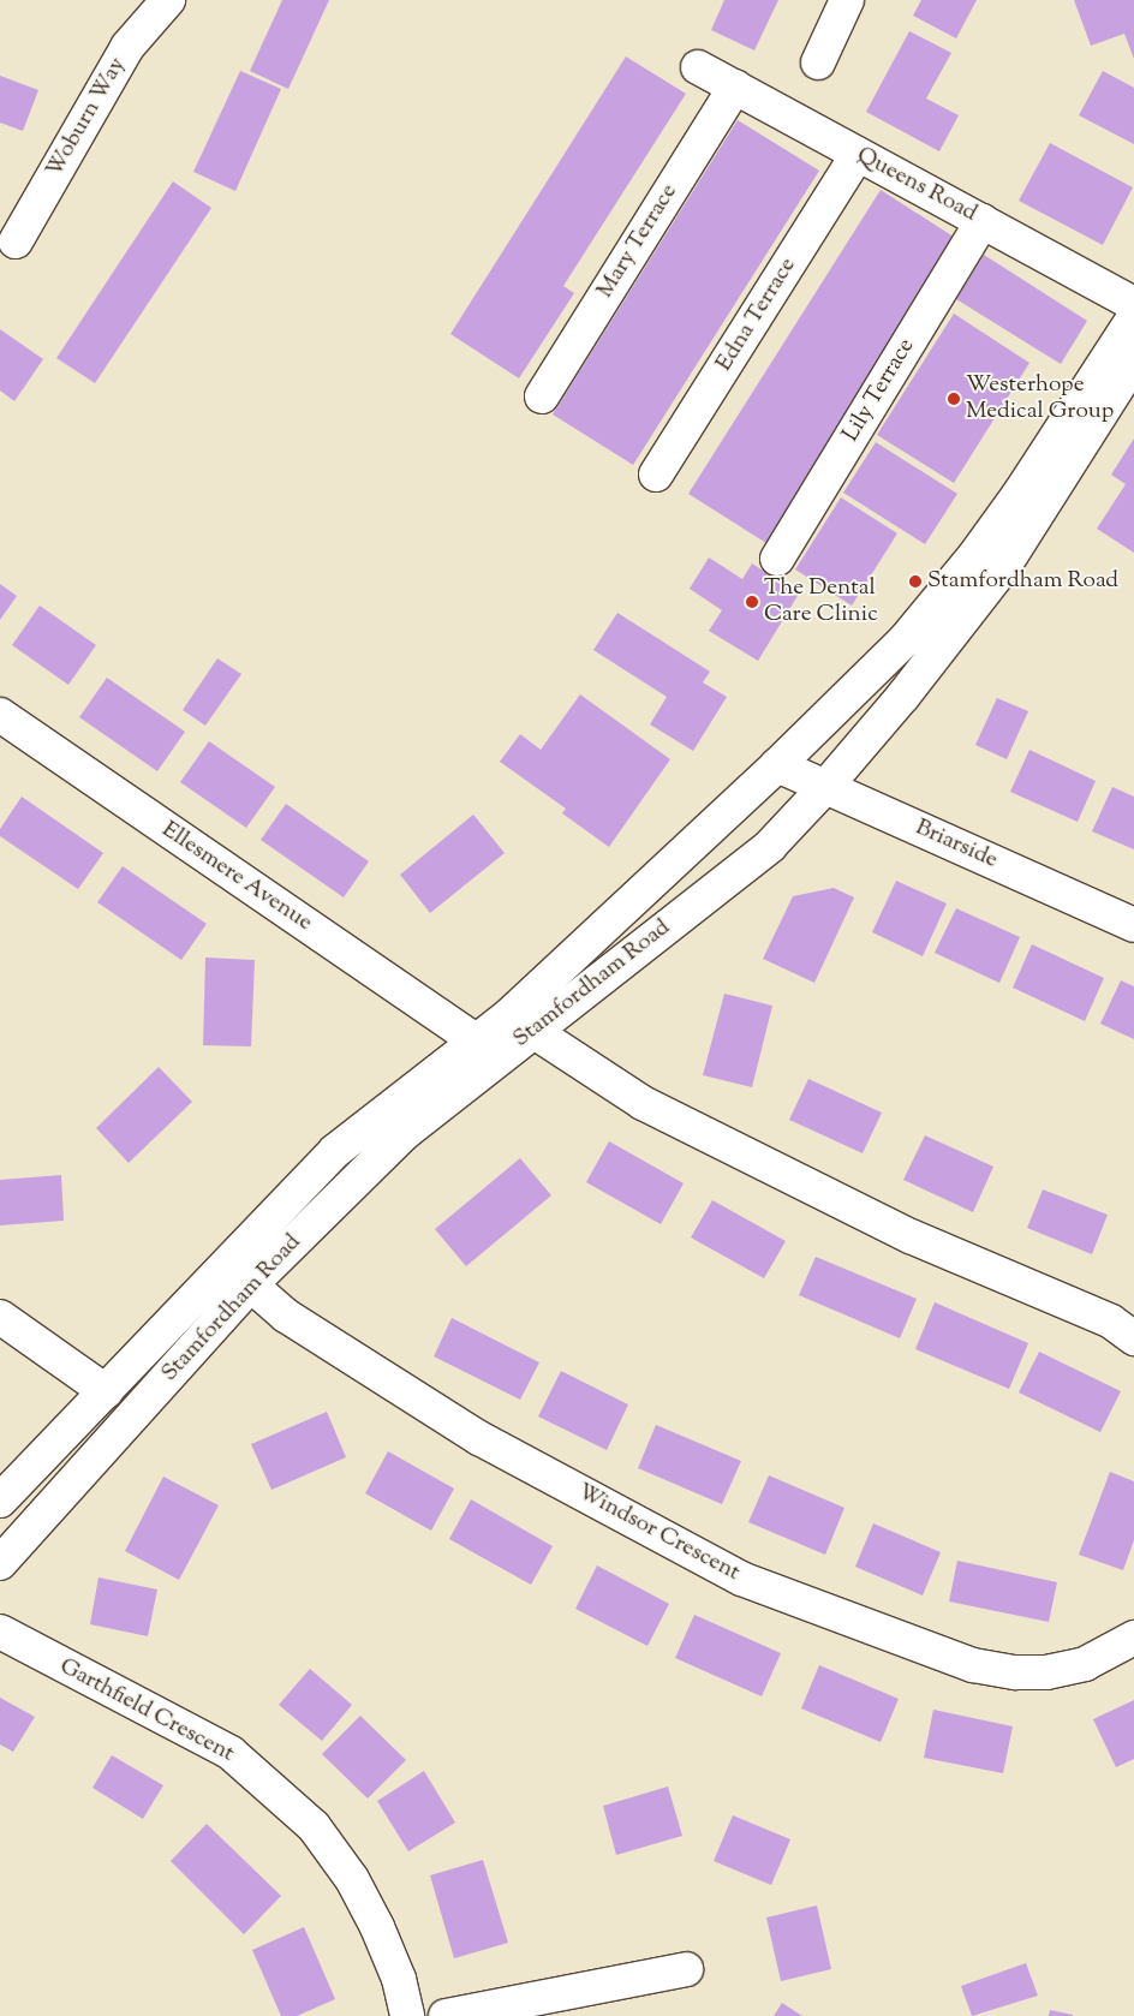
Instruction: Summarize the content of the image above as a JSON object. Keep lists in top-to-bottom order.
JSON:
{
  "streets": {
    "street": [
      "Woburn Way",
      "Queens Road",
      "Mary Terrace",
      "Edna Terrace",
      "Lily Terrace",
      "Briarside",
      "Ellesmere Avenue",
      "Stamfordham Road",
      "Windsor Crescent",
      "Garthfield Crescent"
    ]
  },
  "crossings": [
    ["Queens Road", "Mary Terrace"],
    ["Queens Road", "Edna Terrace"],
    ["Queens Road", "Lily Terrace"],
    ["Briarside", "Stamfordham Road"],
    ["Ellesmere Avenue", "Stamfordham Road"],
    ["Stamfordham Road", "Windsor Crescent"]
  ],
  "places": ["Westerhope Medical Group", "Stamfordham Road", "The Dental Care Clinic"]
}
